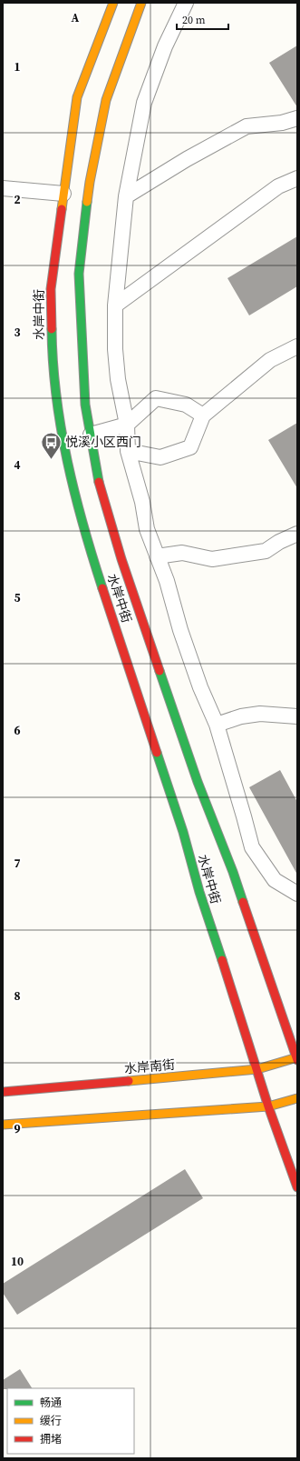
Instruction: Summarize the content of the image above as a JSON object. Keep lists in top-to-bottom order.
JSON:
{
  "streets": {
    "street": ["水岸中街", "水岸南街"]
  },
  "crossings": [
    ["水岸中街", "水岸南街"]
  ],
  "places": {
    "bus stop": ["悦溪小区西门"]
  },
  "legend": ["畅通", "缓行", "拥堵"],
  "scale_bar": "20 m",
  "grid": {
    "columns": ["A"],
    "rows": [
      "1",
      "2",
      "3",
      "4",
      "5",
      "6",
      "7",
      "8",
      "9",
      "10"
    ]
  }
}
